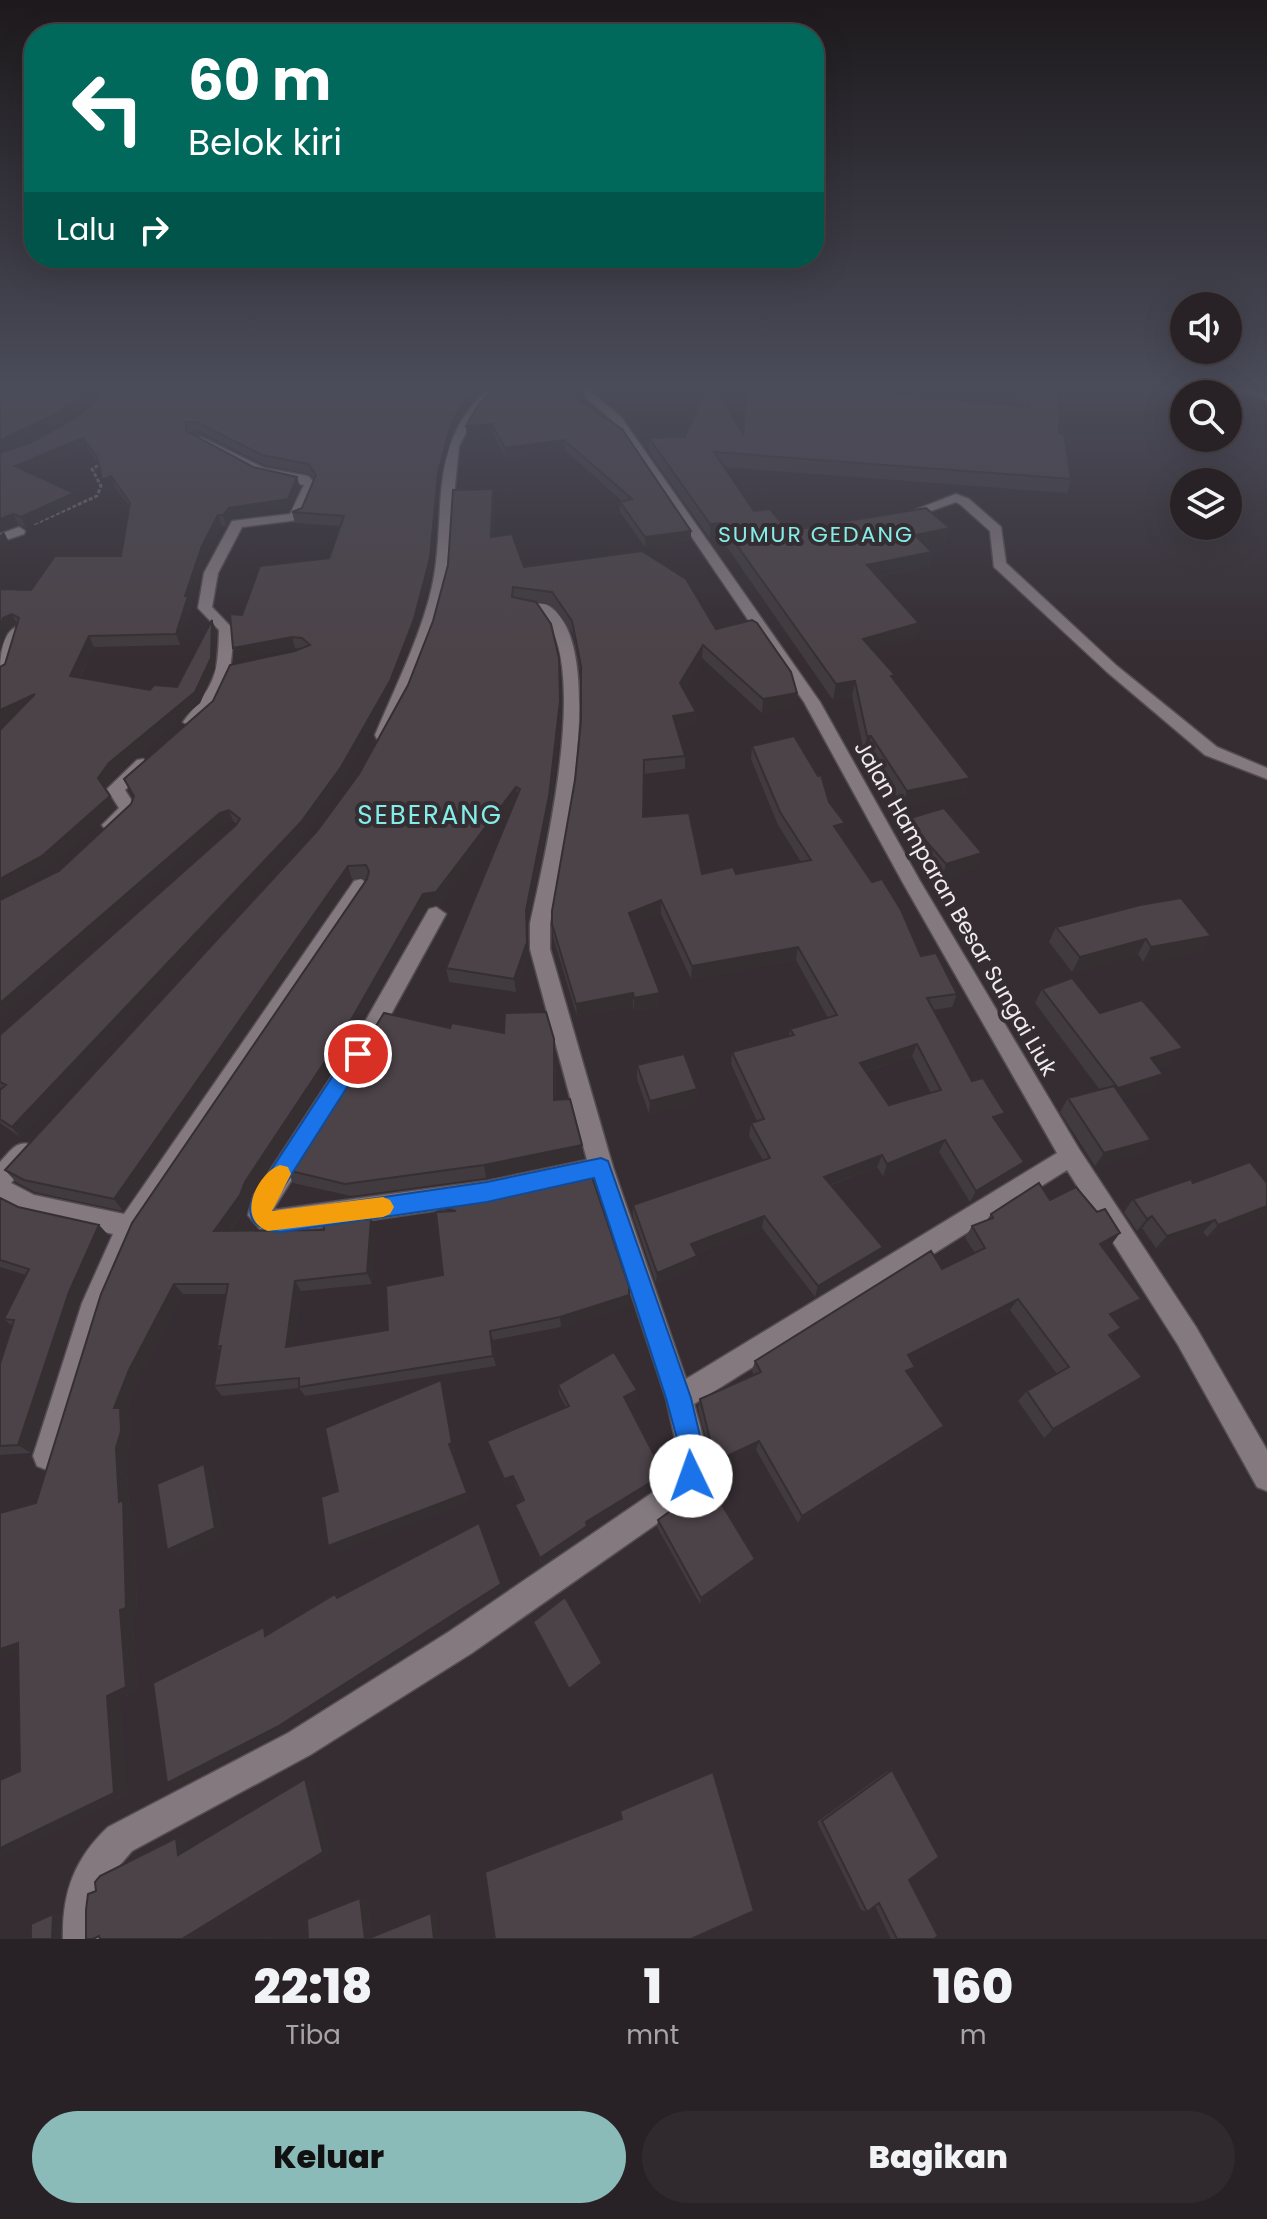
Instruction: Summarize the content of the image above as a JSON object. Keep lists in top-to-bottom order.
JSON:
{
  "streets": {
    "street": ["Jalan Hamparan Besar Sungai Liuk"]
  },
  "districts": ["SUMUR GEDANG", "SEBERANG"],
  "page": {
    "turn": ["60 m", "Belok kiri"],
    "then": "Lalu",
    "eta": [
      "22:18",
      "Tiba",
      "1",
      "mnt",
      "160",
      "m"
    ],
    "buttons": ["Keluar", "Bagikan"]
  }
}
